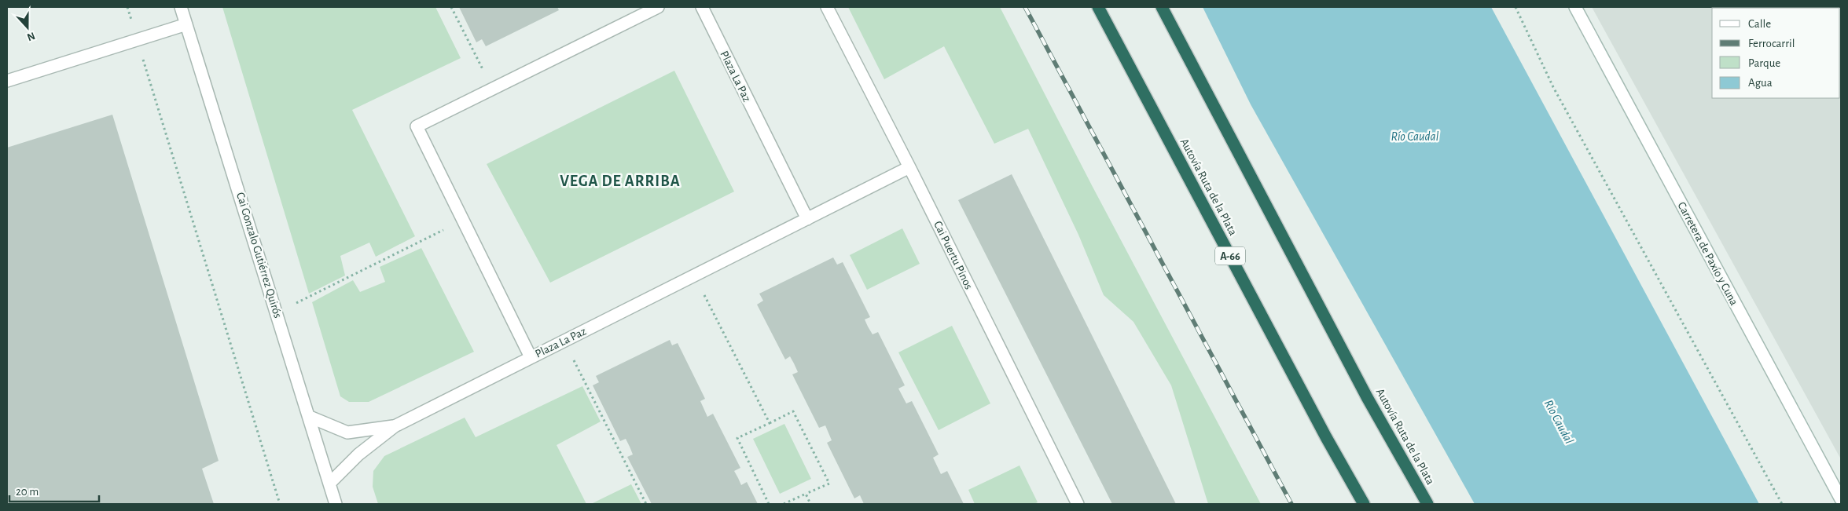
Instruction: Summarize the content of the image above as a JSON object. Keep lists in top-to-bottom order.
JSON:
{
  "streets": {
    "highway": ["Autovía Ruta de la Plata", "A-66"],
    "street": [
      "Plaza La Paz",
      "Carretera de Paxío y Cuna",
      "Cai Gonzalo Gutiérrez Quirós",
      "Cai Puertu Pinos"
    ]
  },
  "districts": ["VEGA DE ARRIBA"],
  "water": ["Río Caudal"],
  "legend": [
    "Calle",
    "Ferrocarril",
    "Parque",
    "Agua"
  ],
  "scale_bar": "20 m",
  "north": "bottom"
}
